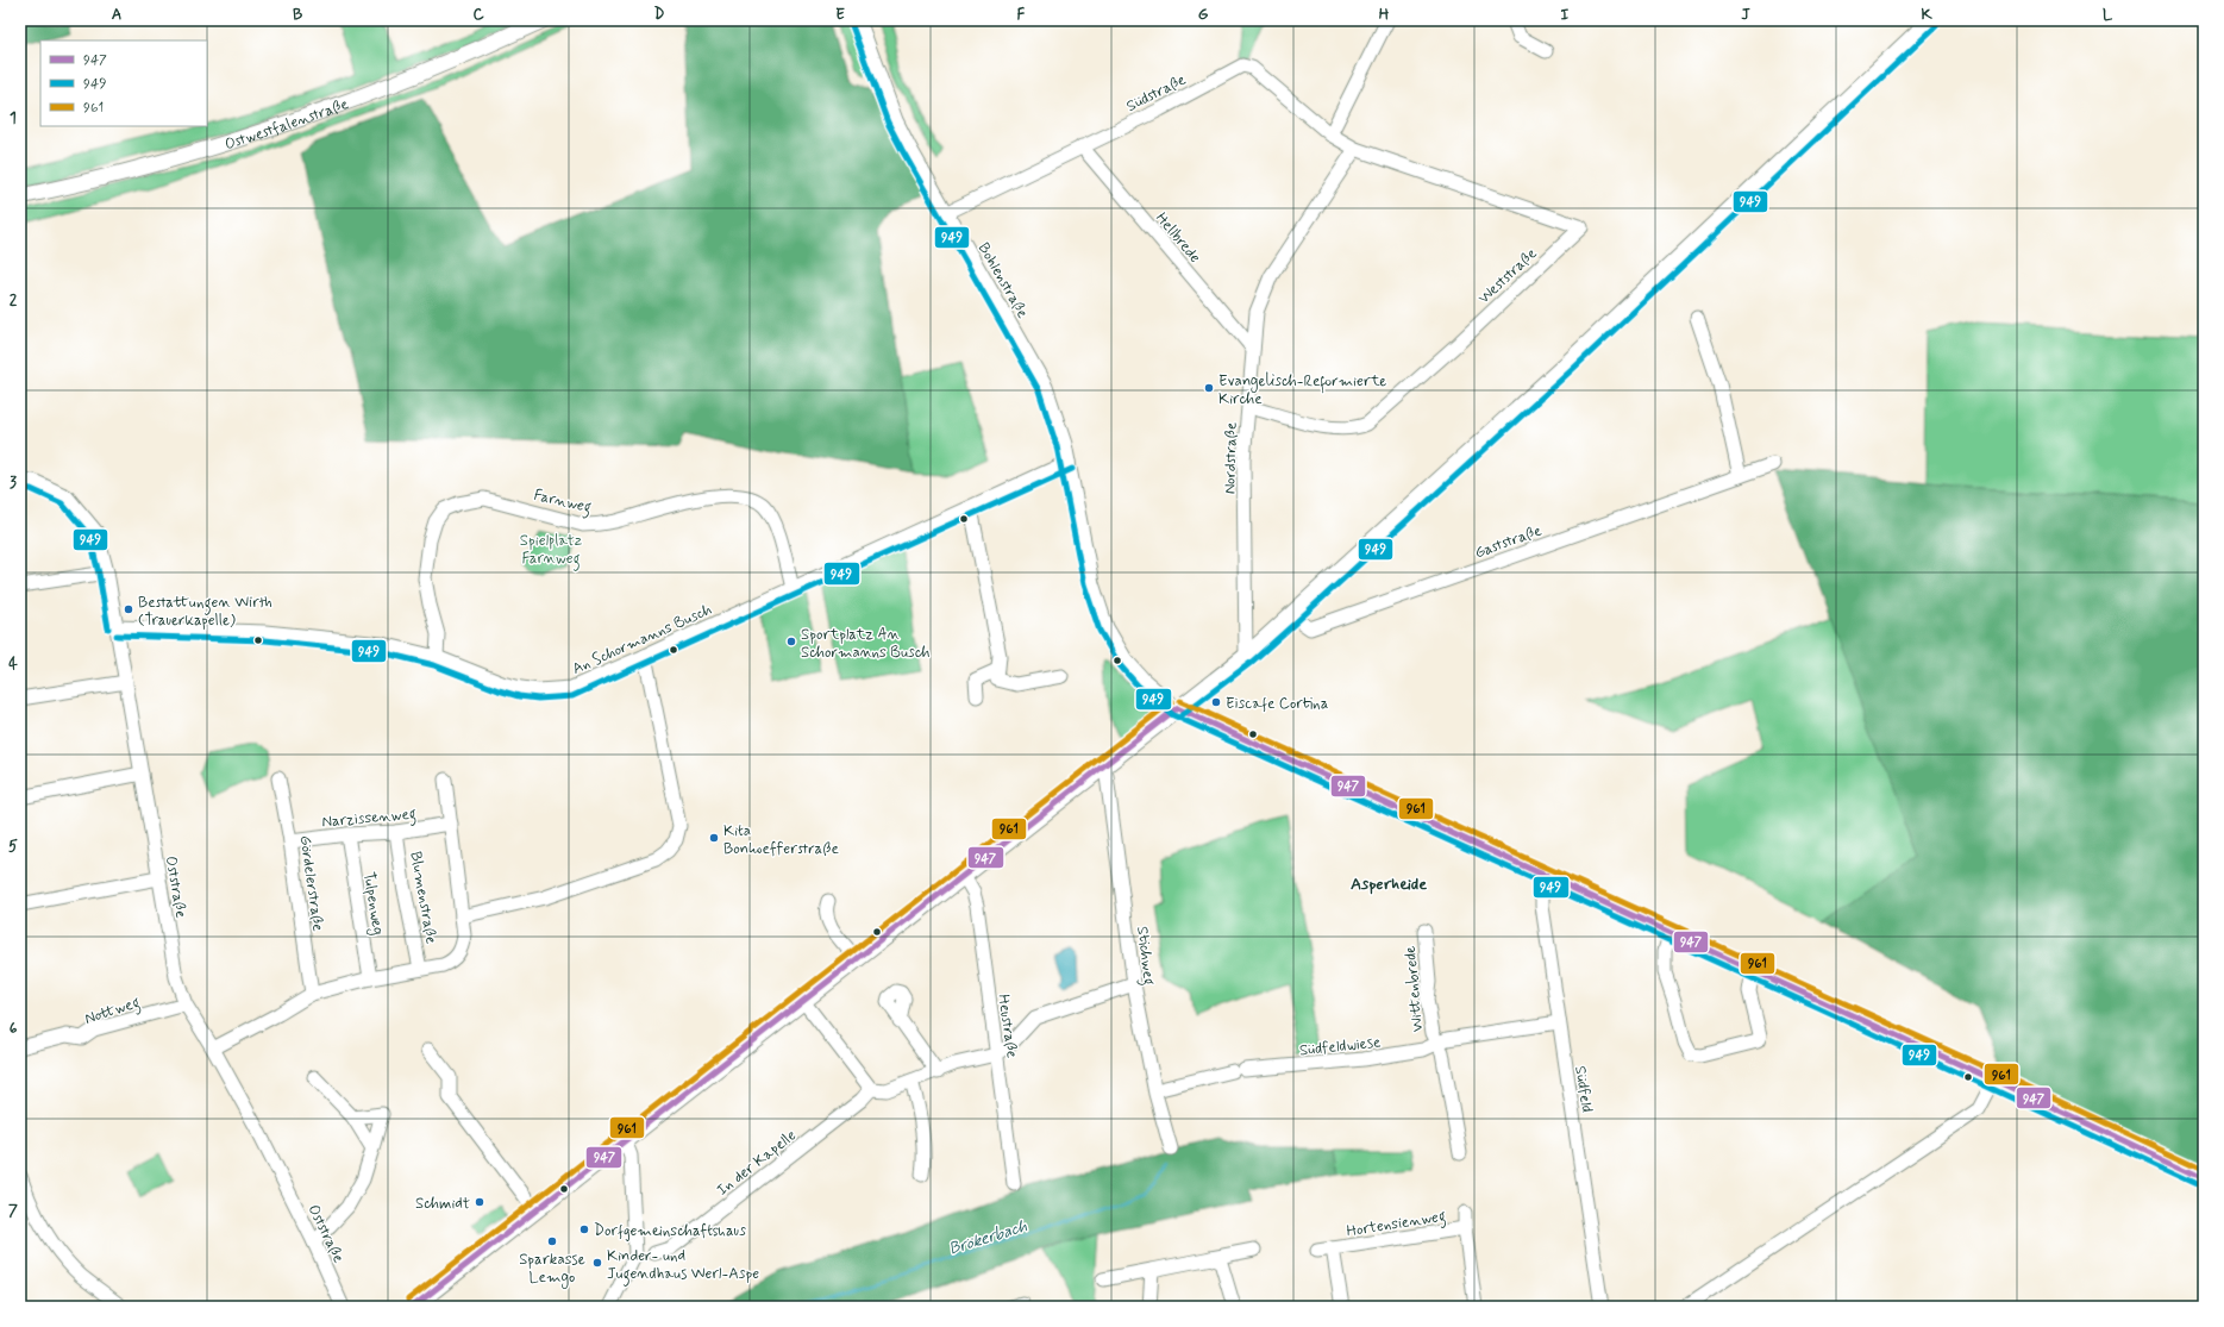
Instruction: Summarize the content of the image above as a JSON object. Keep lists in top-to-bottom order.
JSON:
{
  "streets": {
    "main road": ["Ostwestfalenstraße"],
    "street": [
      "Südstraße",
      "Hellbrede",
      "Weststraße",
      "Bohlenstraße",
      "Nordstraße",
      "Farnweg",
      "Gaststraße",
      "An Schormanns Busch",
      "Narzissenweg",
      "Gördelerstraße",
      "Oststraße",
      "Blumenstraße",
      "Tulpenweg",
      "Stichweg",
      "Wittenbrede",
      "Nottweg",
      "Heustraße",
      "Südfeldwiese",
      "Südfeld",
      "In der Kapelle",
      "Hortensienweg"
    ]
  },
  "crossings": [
    ["Südstraße", "Hellbrede"],
    ["Südstraße", "Weststraße"],
    ["Südstraße", "Bohlenstraße"],
    ["Südstraße", "Nordstraße"],
    ["Hellbrede", "Nordstraße"],
    ["Weststraße", "Nordstraße"],
    ["Bohlenstraße", "An Schormanns Busch"],
    ["Farnweg", "An Schormanns Busch"],
    ["An Schormanns Busch", "Oststraße"],
    ["Narzissenweg", "Gördelerstraße"],
    ["Narzissenweg", "Blumenstraße"],
    ["Narzissenweg", "Tulpenweg"],
    ["Oststraße", "Nottweg"],
    ["Stichweg", "Südfeldwiese"],
    ["Wittenbrede", "Südfeldwiese"],
    ["Südfeldwiese", "Südfeld"]
  ],
  "districts": ["Asperheide"],
  "water": ["Brökerbach"],
  "parks": ["Spielplatz Farnweg"],
  "places": [
    "Evangelisch-Reformierte Kirche",
    "Bestattungen Wirth (Trauerkapelle)",
    "Sportplatz An Schormanns Busch",
    "Eiscafe Cortina",
    "Kita Bonhoefferstraße",
    "Schmidt",
    "Dorfgemeinschaftshaus",
    "Sparkasse Lemgo",
    "Kinder- und Jugendhaus Werl-Aspe"
  ],
  "lines": ["transit line 949", "transit line 961", "transit line 947"],
  "legend": ["947", "949", "961"],
  "grid": {
    "columns": [
      "A",
      "B",
      "C",
      "D",
      "E",
      "F",
      "G",
      "H",
      "I",
      "J",
      "K",
      "L"
    ],
    "rows": [
      "1",
      "2",
      "3",
      "4",
      "5",
      "6",
      "7"
    ]
  }
}
